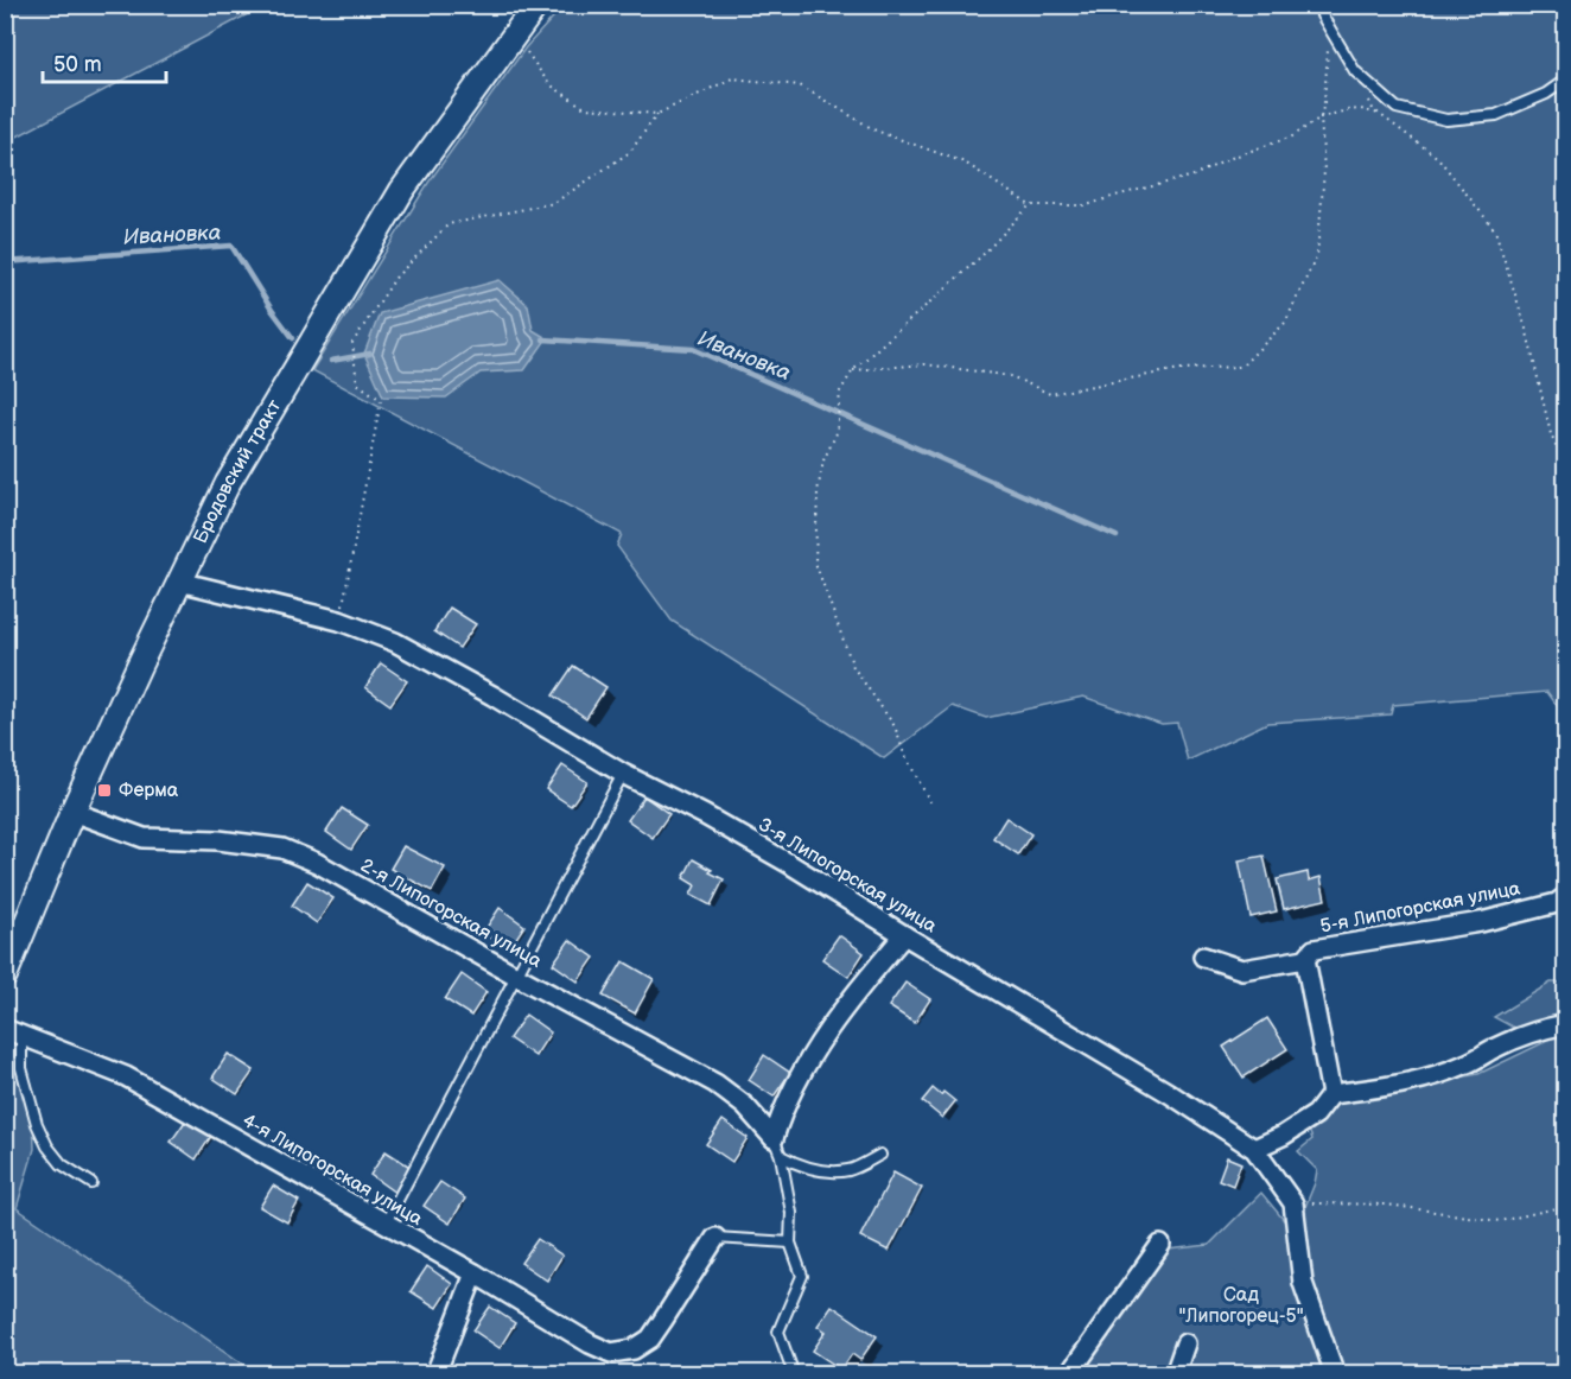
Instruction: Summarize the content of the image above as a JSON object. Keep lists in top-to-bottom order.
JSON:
{
  "streets": {
    "street": [
      "Бродовский тракт",
      "3-я Липогорская улица",
      "5-я Липогорская улица",
      "2-я Липогорская улица",
      "4-я Липогорская улица"
    ]
  },
  "crossings": [
    ["Бродовский тракт", "3-я Липогорская улица"],
    ["Бродовский тракт", "2-я Липогорская улица"]
  ],
  "water": ["Ивановка"],
  "parks": ["Сад \"Липогорец-5\""],
  "places": {
    "transit": ["Ферма"]
  },
  "scale_bar": "50 m"
}
